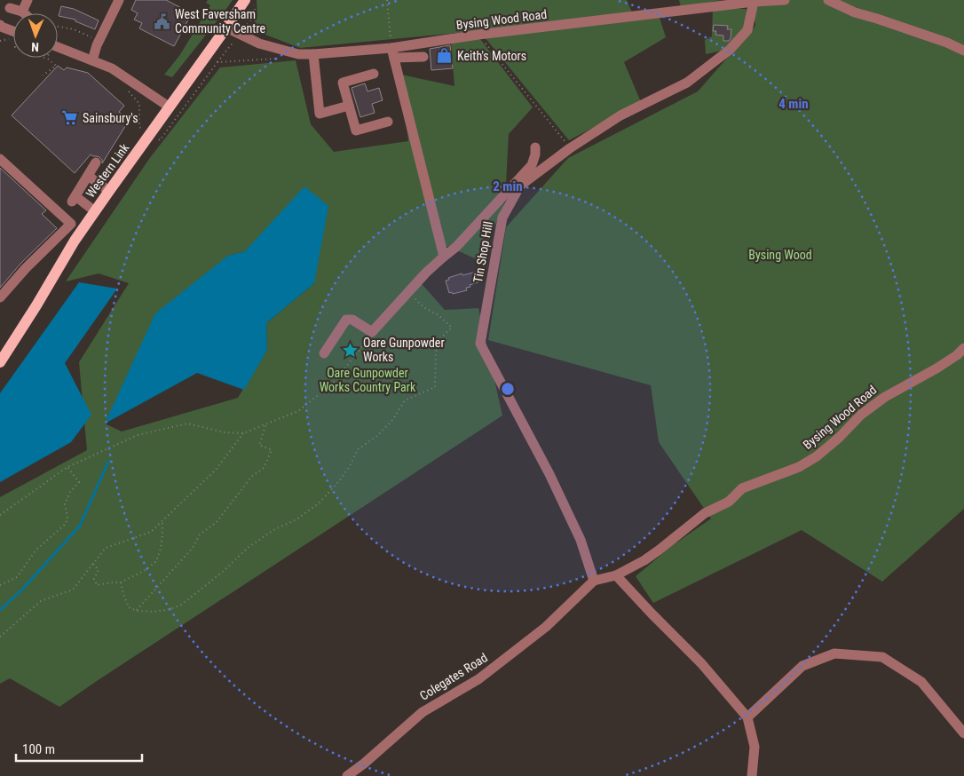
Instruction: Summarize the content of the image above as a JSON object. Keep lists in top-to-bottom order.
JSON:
{
  "streets": {
    "main road": ["Western Link"],
    "street": ["Bysing Wood Road", "Tin Shop Hill", "Colegates Road"]
  },
  "crossings": [
    ["Bysing Wood Road", "Western Link"],
    ["Bysing Wood Road", "Tin Shop Hill"],
    ["Bysing Wood Road", "Colegates Road"],
    ["Tin Shop Hill", "Colegates Road"]
  ],
  "parks": ["Bysing Wood", "Oare Gunpowder Works Country Park"],
  "places": {
    "public building": ["West Faversham Community Centre"],
    "shop": ["Keith's Motors"],
    "supermarket": ["Sainsbury's"],
    "place": ["Oare Gunpowder Works"]
  },
  "scale_bar": "100 m",
  "north": "bottom",
  "rings": ["4 min", "2 min"]
}
